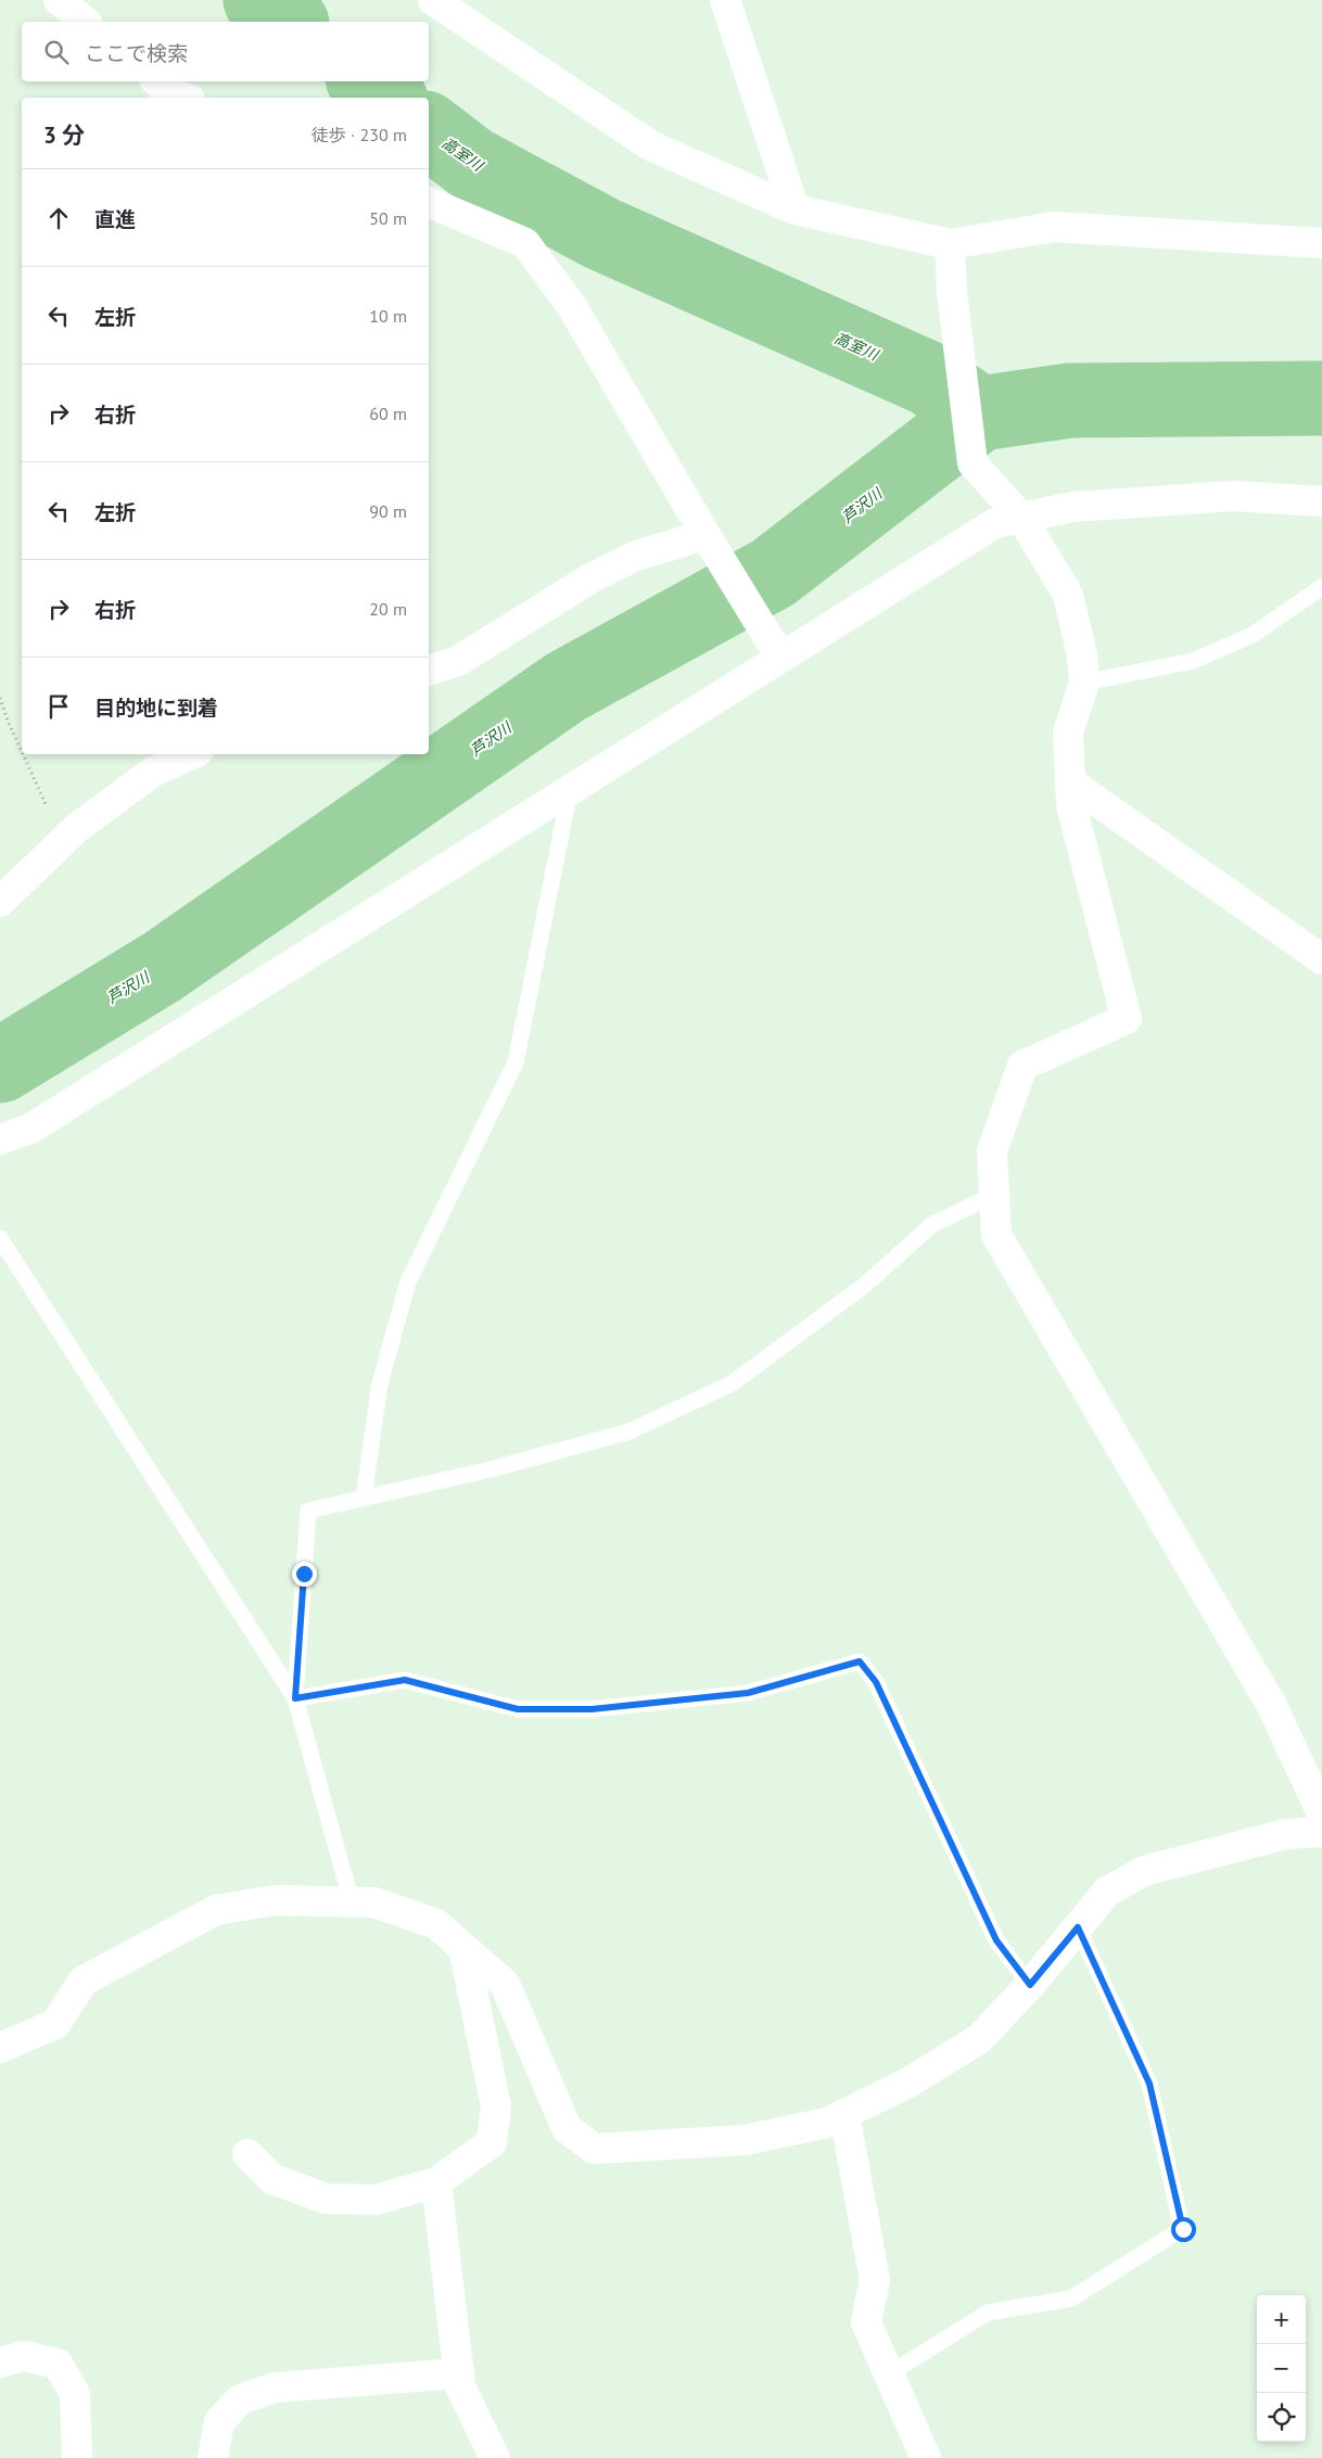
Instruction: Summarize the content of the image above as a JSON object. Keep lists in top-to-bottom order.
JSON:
{
  "water": ["高室川", "芦沢川"],
  "page": {
    "search": "ここで検索",
    "heading": ["3 分", "徒歩 · 230 m"],
    "list": [
      ["直進", "50 m"],
      ["左折", "10 m"],
      ["右折", "60 m"],
      ["左折", "90 m"],
      ["右折", "20 m"],
      "目的地に到着"
    ],
    "map_buttons": ["+", "−"]
  }
}
